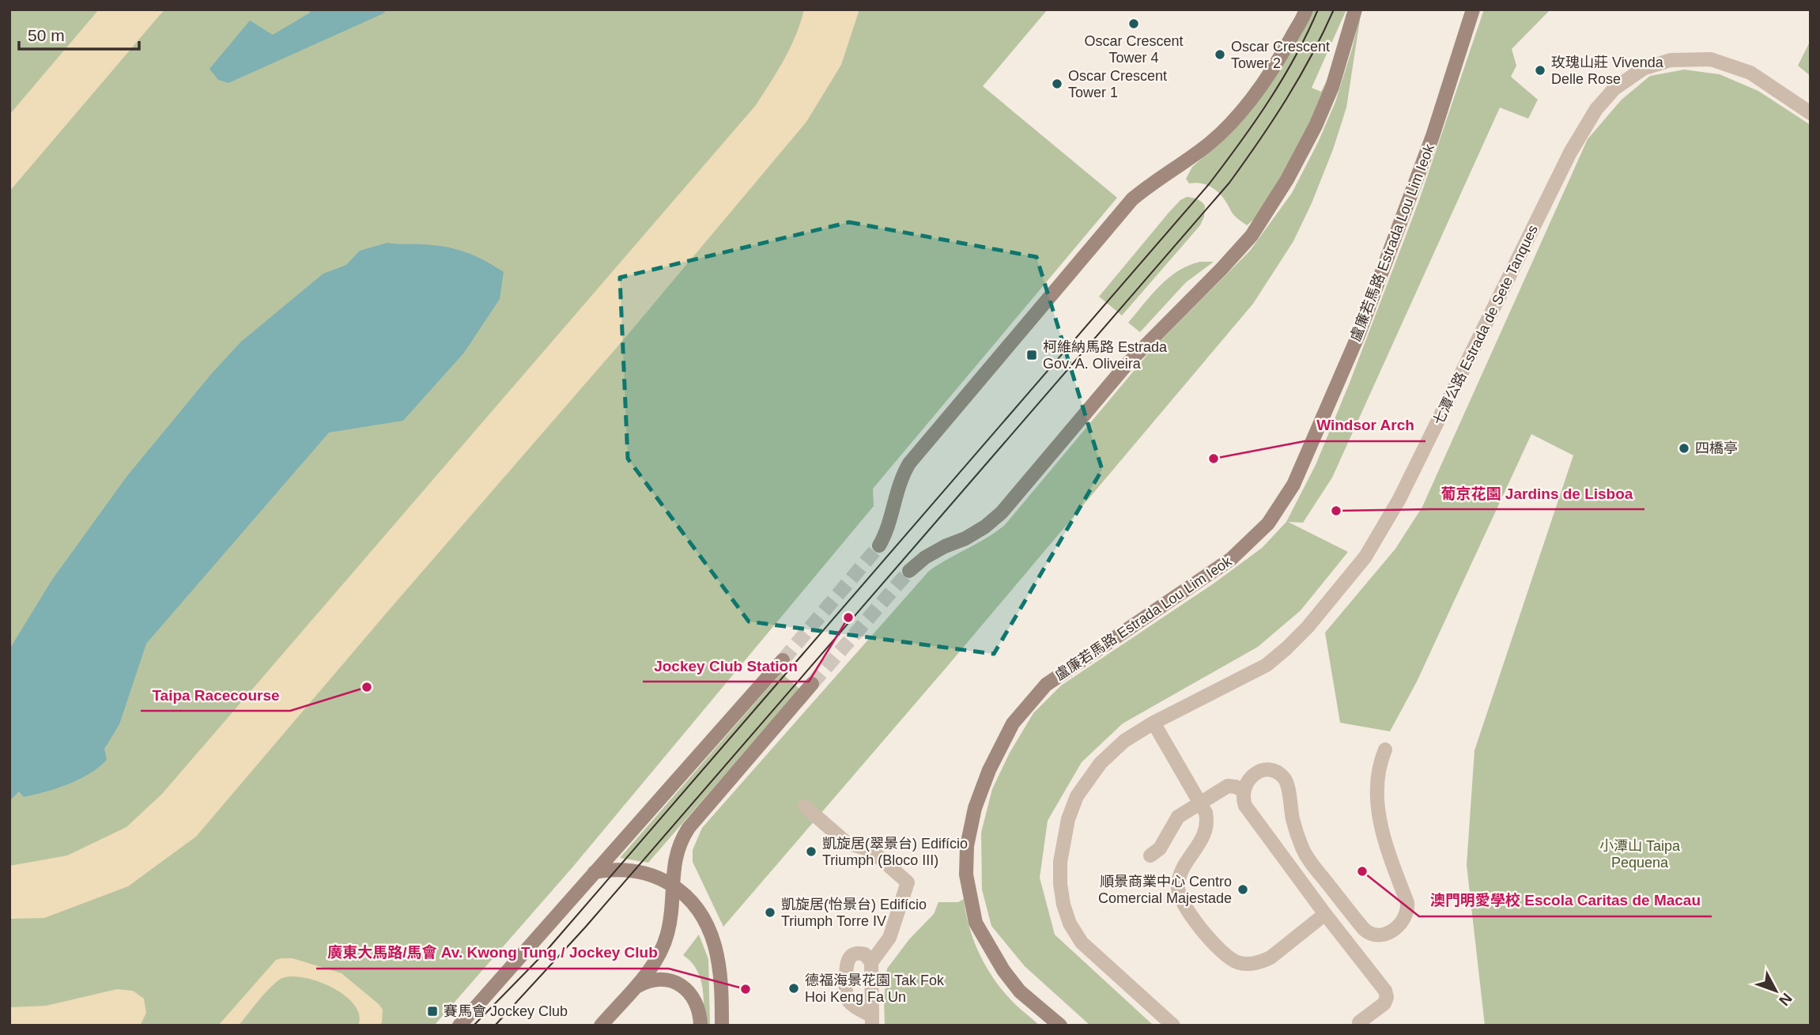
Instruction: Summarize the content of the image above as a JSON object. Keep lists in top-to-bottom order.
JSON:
{
  "streets": {
    "main road": ["盧廉若馬路 Estrada Lou Lim Ieok"],
    "street": ["七潭公路 Estrada de Sete Tanques"]
  },
  "parks": ["小潭山 Taipa Pequena"],
  "places": {
    "other": [
      "Oscar Crescent Tower 4",
      "Oscar Crescent Tower 2",
      "玫瑰山莊 Vivenda Delle Rose",
      "Oscar Crescent Tower 1",
      "四橋亭",
      "Windsor Arch",
      "葡京花園 Jardins de Lisboa",
      "Jockey Club Station",
      "Taipa Racecourse",
      "凱旋居(翠景台) Edifício Triumph (Bloco III)",
      "澳門明愛學校 Escola Caritas de Macau",
      "順景商業中心 Centro Comercial Majestade",
      "凱旋居(怡景台) Edifício Triumph Torre IV",
      "德福海景花園 Tak Fok Hoi Keng Fa Un",
      "廣東大馬路/馬會 Av. Kwong Tung / Jockey Club"
    ],
    "transit": ["柯維納馬路 Estrada Gov. A. Oliveira", "賽馬會 Jockey Club"]
  },
  "scale_bar": "50 m",
  "north": "bottom right"
}
